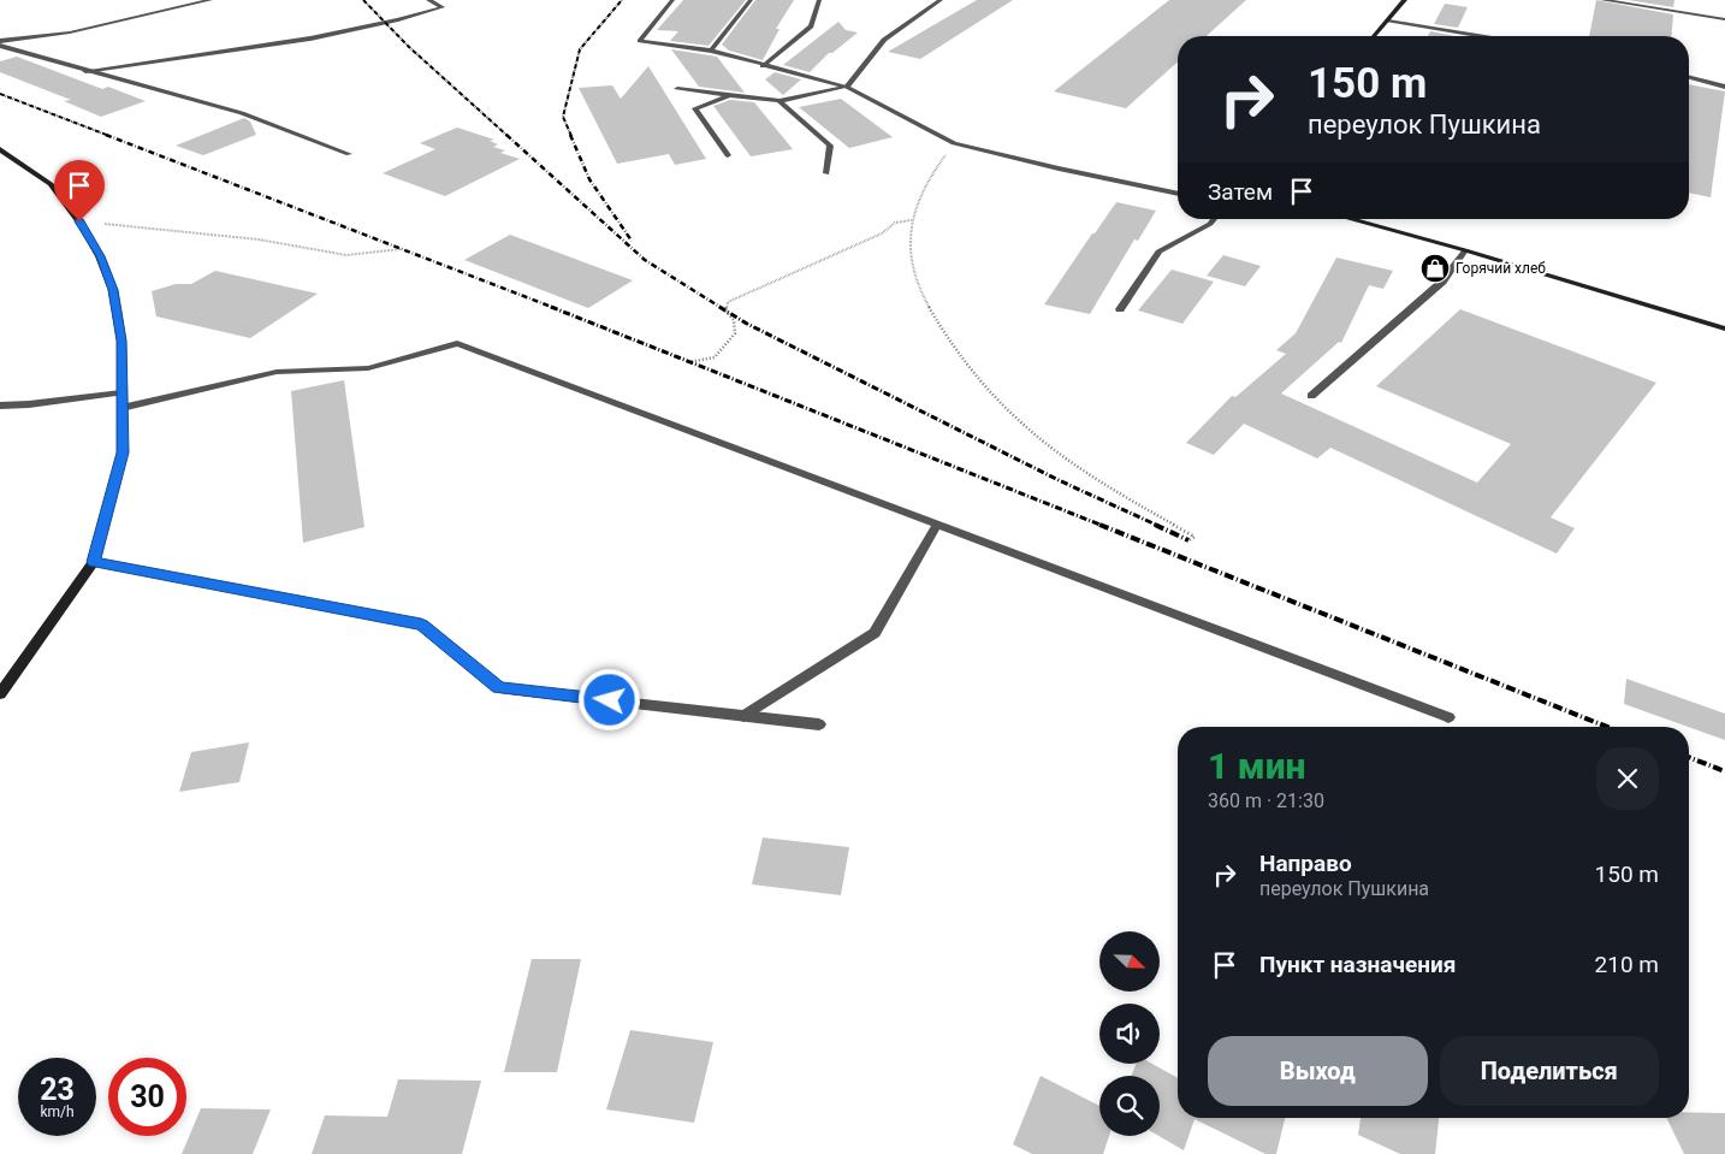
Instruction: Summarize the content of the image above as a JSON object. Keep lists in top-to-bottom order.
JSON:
{
  "places": {
    "shop": ["Горячий хлеб"]
  },
  "north": "bottom right",
  "page": {
    "turn": ["150 m", "переулок Пушкина"],
    "then": "Затем",
    "heading": ["1 мин", "360 m · 21:30"],
    "list": [
      {
        "name": "Направо",
        "note": "переулок Пушкина",
        "value": "150 m"
      },
      {
        "name": "Пункт назначения",
        "value": "210 m"
      }
    ],
    "buttons": ["Выход", "Поделиться"],
    "speed": "23 km/h",
    "limit": "30"
  }
}
